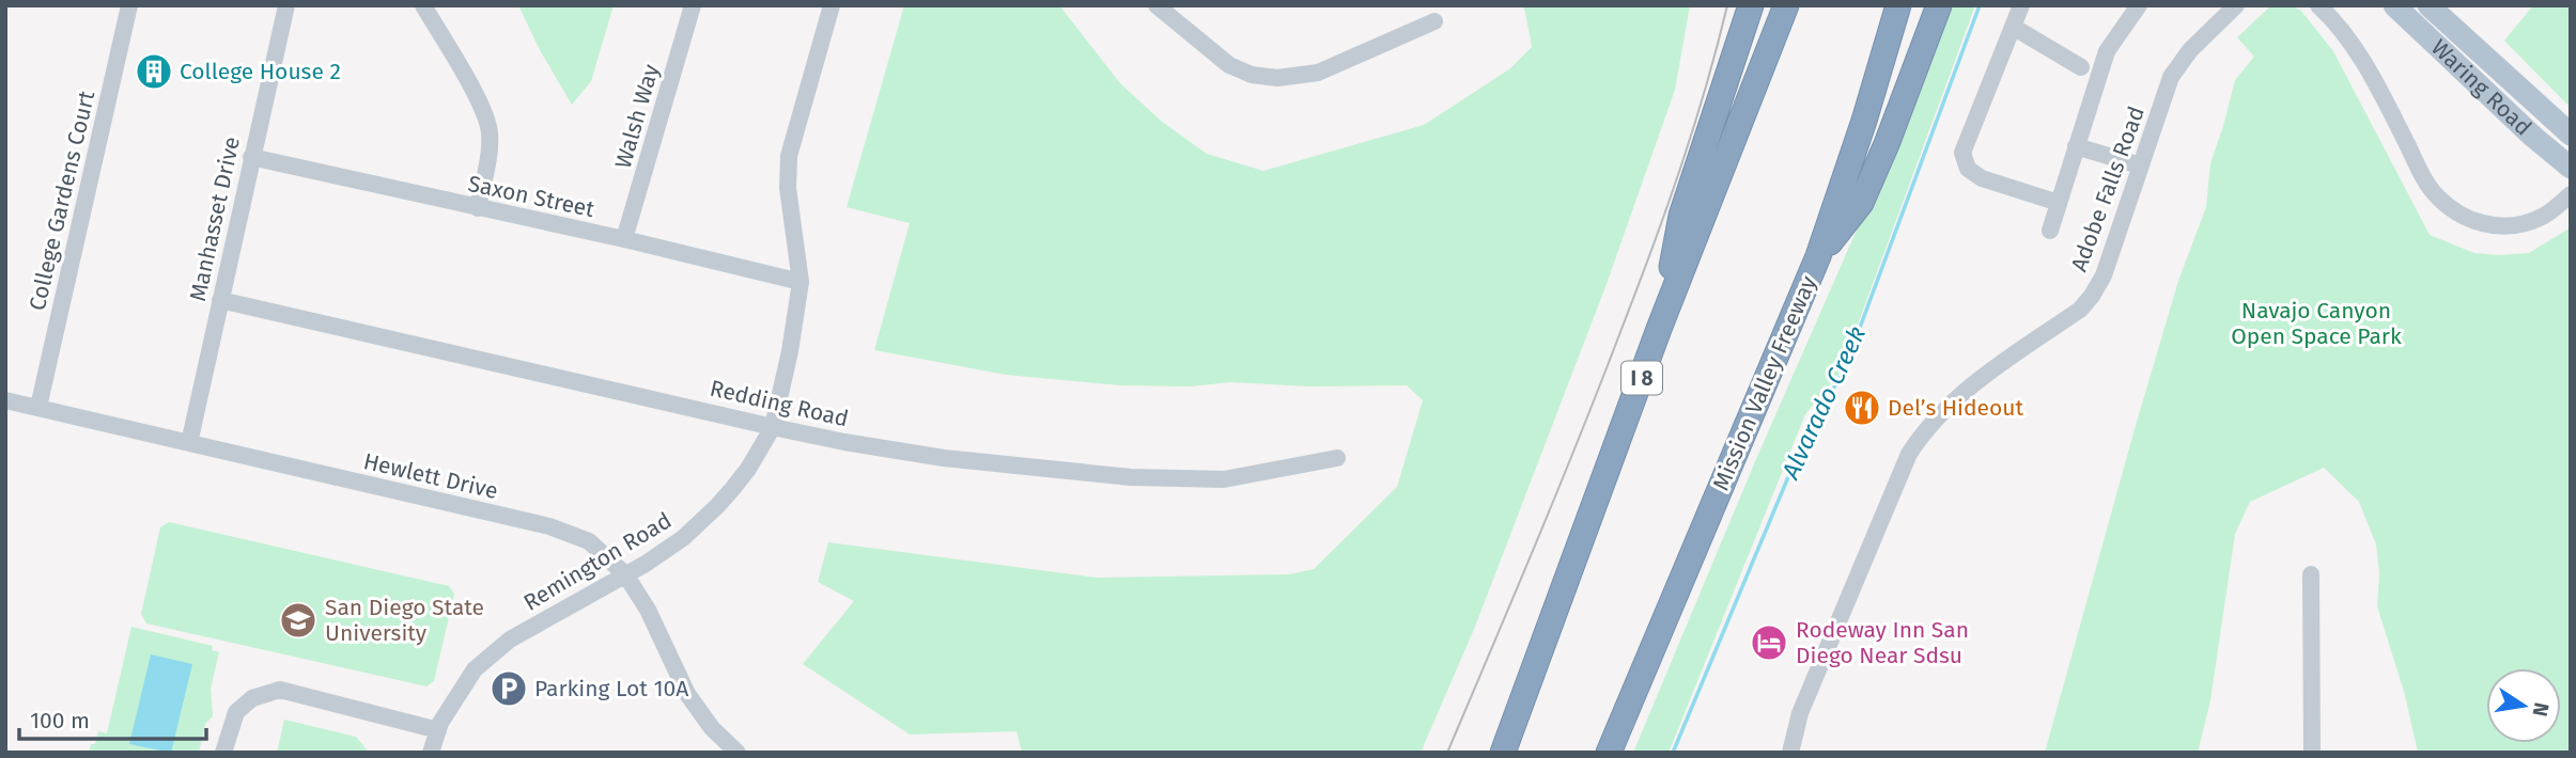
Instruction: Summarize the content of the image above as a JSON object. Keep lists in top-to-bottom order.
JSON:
{
  "streets": {
    "highway": ["I 8", "Mission Valley Freeway"],
    "main road": ["Waring Road"],
    "street": [
      "Walsh Way",
      "Adobe Falls Road",
      "Saxon Street",
      "College Gardens Court",
      "Manhasset Drive",
      "Redding Road",
      "Hewlett Drive",
      "Remington Road"
    ]
  },
  "crossings": [
    ["Walsh Way", "Saxon Street"],
    ["Saxon Street", "Manhasset Drive"],
    ["Saxon Street", "Remington Road"],
    ["College Gardens Court", "Hewlett Drive"],
    ["Manhasset Drive", "Redding Road"],
    ["Manhasset Drive", "Hewlett Drive"],
    ["Redding Road", "Remington Road"],
    ["Hewlett Drive", "Remington Road"]
  ],
  "water": ["Alvarado Creek"],
  "parks": ["Navajo Canyon Open Space Park"],
  "places": {
    "building": ["College House 2"],
    "restaurant": ["Del’s Hideout"],
    "school or university": ["San Diego State University"],
    "hotel": ["Rodeway Inn San Diego Near Sdsu"],
    "parking": ["Parking Lot 10A"]
  },
  "scale_bar": "100 m",
  "north": "right"
}
